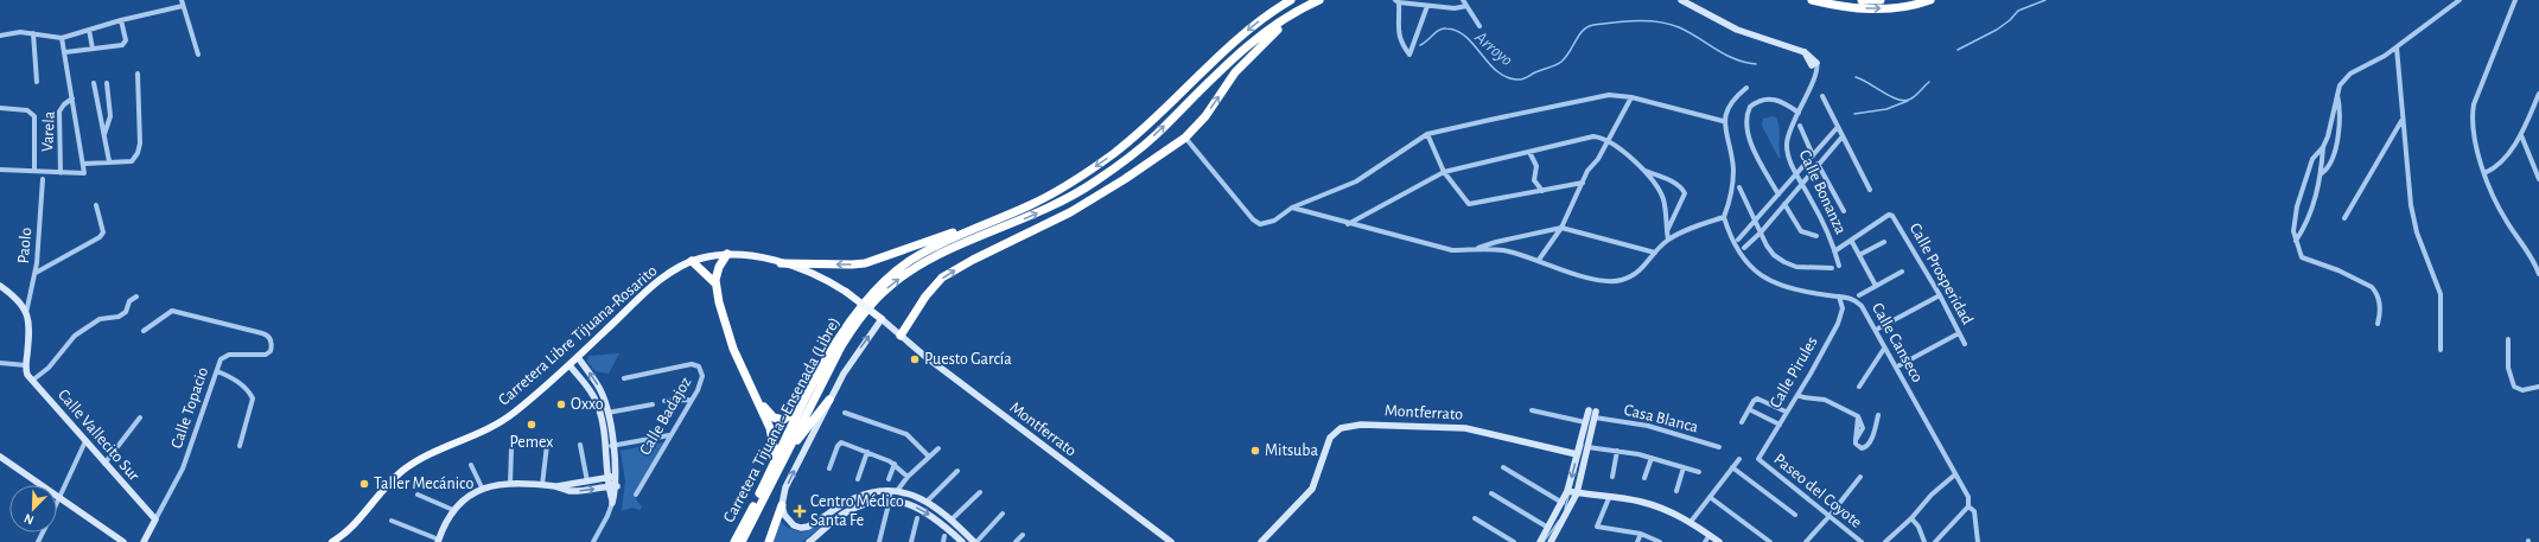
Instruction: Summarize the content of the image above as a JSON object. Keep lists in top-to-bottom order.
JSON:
{
  "streets": {
    "highway": ["Carretera Tijuana - Ensenada (Libre)"],
    "main road": ["Carretera Libre Tijuana-Rosarito"],
    "street": [
      "Varela",
      "Calle Bonanza",
      "Paolo",
      "Calle Prosperidad",
      "Calle Canseco",
      "Calle Pirules",
      "Calle Topacio",
      "Montferrato",
      "Calle Badajoz",
      "Casa Blanca",
      "Calle Vallecito Sur",
      "Paseo del Coyote"
    ]
  },
  "crossings": [
    ["Carretera Libre Tijuana-Rosarito", "Montferrato"],
    ["Calle Canseco", "Calle Pirules"],
    ["Calle Pirules", "Paseo del Coyote"],
    ["Calle Topacio", "Calle Vallecito Sur"]
  ],
  "water": ["Arroyo"],
  "places": {
    "other": [
      "Puesto García",
      "Oxxo",
      "Pemex",
      "Mitsuba",
      "Taller Mecánico"
    ],
    "health": ["Centro Médico Santa Fe"]
  },
  "north": "bottom left"
}
